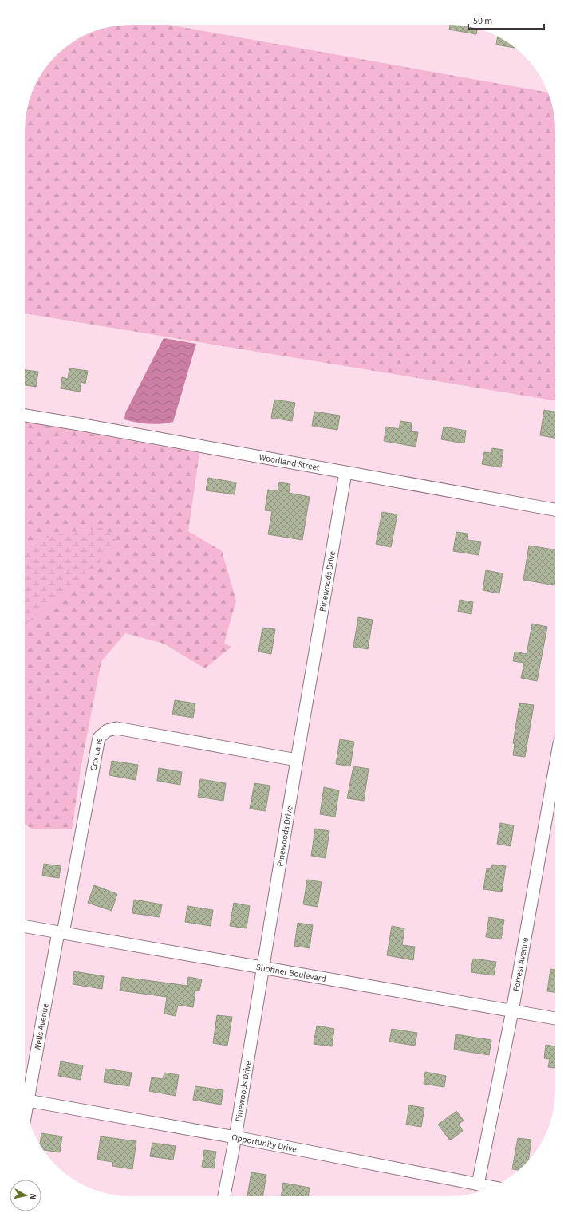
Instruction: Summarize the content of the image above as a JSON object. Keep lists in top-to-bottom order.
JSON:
{
  "streets": {
    "street": [
      "Woodland Street",
      "Pinewoods Drive",
      "Cox Lane",
      "Forrest Avenue",
      "Shoffner Boulevard",
      "Wells Avenue",
      "Opportunity Drive"
    ]
  },
  "crossings": [
    ["Woodland Street", "Pinewoods Drive"],
    ["Pinewoods Drive", "Cox Lane"],
    ["Pinewoods Drive", "Shoffner Boulevard"],
    ["Pinewoods Drive", "Opportunity Drive"],
    ["Cox Lane", "Shoffner Boulevard"],
    ["Cox Lane", "Wells Avenue"],
    ["Forrest Avenue", "Shoffner Boulevard"],
    ["Forrest Avenue", "Opportunity Drive"],
    ["Shoffner Boulevard", "Wells Avenue"],
    ["Wells Avenue", "Opportunity Drive"]
  ],
  "scale_bar": "50 m",
  "north": "right"
}
